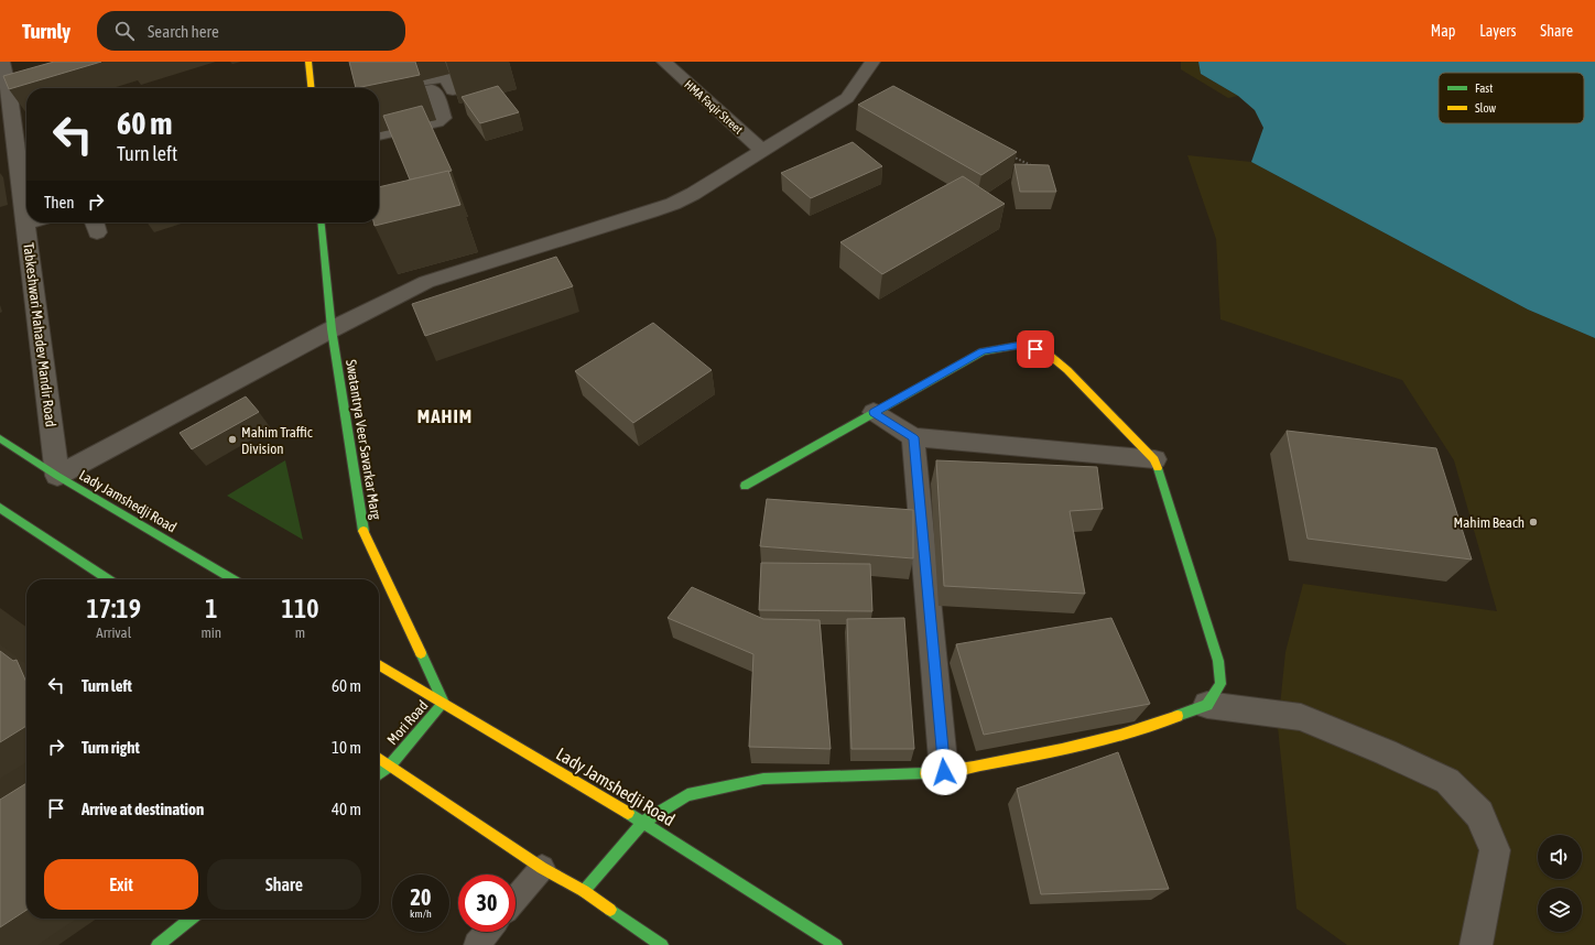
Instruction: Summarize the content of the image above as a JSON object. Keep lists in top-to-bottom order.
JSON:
{
  "streets": {
    "street": [
      "HMA Faqir Street",
      "Tabkeshwari Mahadev Mandir Road",
      "Swatantrya Veer Savarkar Marg",
      "Lady Jamshedji Road",
      "Mori Road"
    ]
  },
  "crossings": [
    ["Tabkeshwari Mahadev Mandir Road", "Lady Jamshedji Road"],
    ["Swatantrya Veer Savarkar Marg", "Lady Jamshedji Road"],
    ["Swatantrya Veer Savarkar Marg", "Mori Road"],
    ["Lady Jamshedji Road", "Mori Road"]
  ],
  "districts": ["MAHIM"],
  "places": ["Mahim Traffic Division", "Mahim Beach"],
  "legend": ["Fast", "Slow"],
  "page": {
    "header": "Turnly",
    "search": "Search here",
    "nav": ["Map", "Layers", "Share"],
    "turn": ["60 m", "Turn left"],
    "then": "Then",
    "eta": [
      "17:19",
      "Arrival",
      "1",
      "min",
      "110",
      "m"
    ],
    "list": [
      {
        "name": "Turn left",
        "value": "60 m"
      },
      {
        "name": "Turn right",
        "value": "10 m"
      },
      {
        "name": "Arrive at destination",
        "value": "40 m"
      }
    ],
    "buttons": ["Exit", "Share"],
    "speed": "20 km/h",
    "limit": "30"
  }
}
